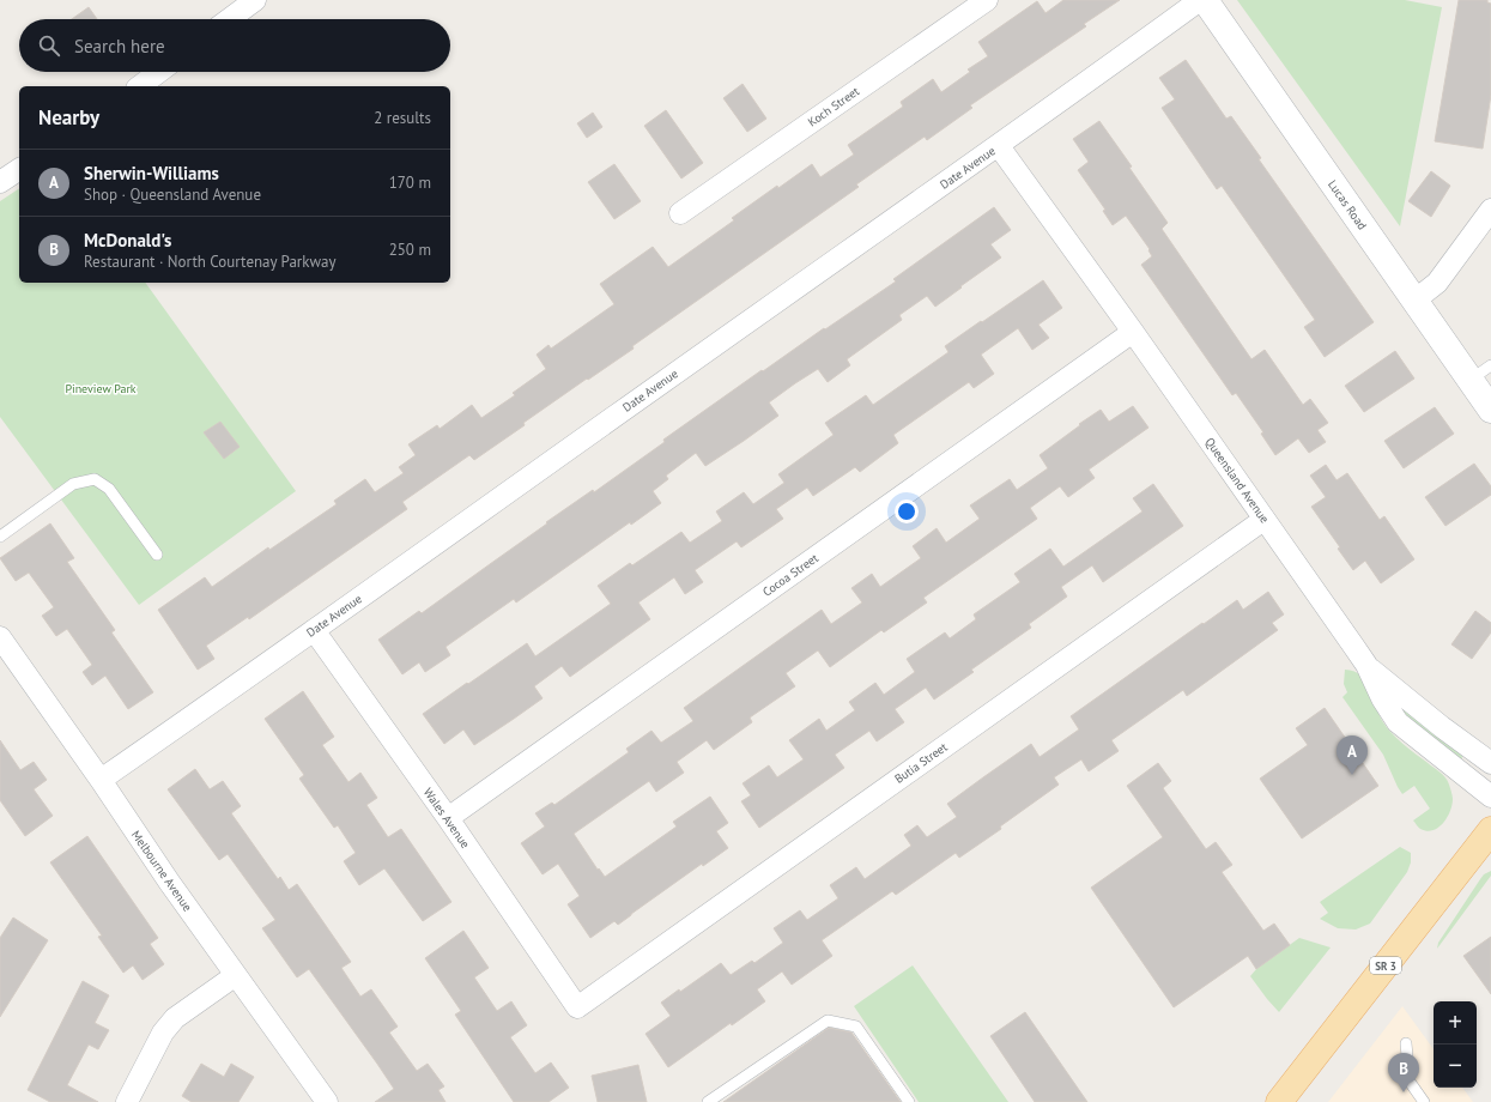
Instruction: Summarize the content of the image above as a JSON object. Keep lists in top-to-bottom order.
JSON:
{
  "streets": {
    "main road": ["SR 3"],
    "street": [
      "Koch Street",
      "Date Avenue",
      "Lucas Road",
      "Queensland Avenue",
      "Cocoa Street",
      "Butia Street",
      "Wales Avenue",
      "Melbourne Avenue"
    ]
  },
  "crossings": [
    ["Date Avenue", "Queensland Avenue"],
    ["Date Avenue", "Wales Avenue"],
    ["Date Avenue", "Melbourne Avenue"],
    ["Queensland Avenue", "Cocoa Street"],
    ["Queensland Avenue", "Butia Street"],
    ["Cocoa Street", "Wales Avenue"],
    ["Butia Street", "Wales Avenue"]
  ],
  "parks": ["Pineview Park"],
  "page": {
    "search": "Search here",
    "heading": ["Nearby", "2 results"],
    "list": [
      {
        "mark": "A",
        "name": "Sherwin-Williams",
        "note": "Shop · Queensland Avenue",
        "value": "170 m"
      },
      {
        "mark": "B",
        "name": "McDonald's",
        "note": "Restaurant · North Courtenay Parkway",
        "value": "250 m"
      }
    ],
    "pins": ["A", "B"],
    "map_buttons": ["+", "−"]
  }
}
